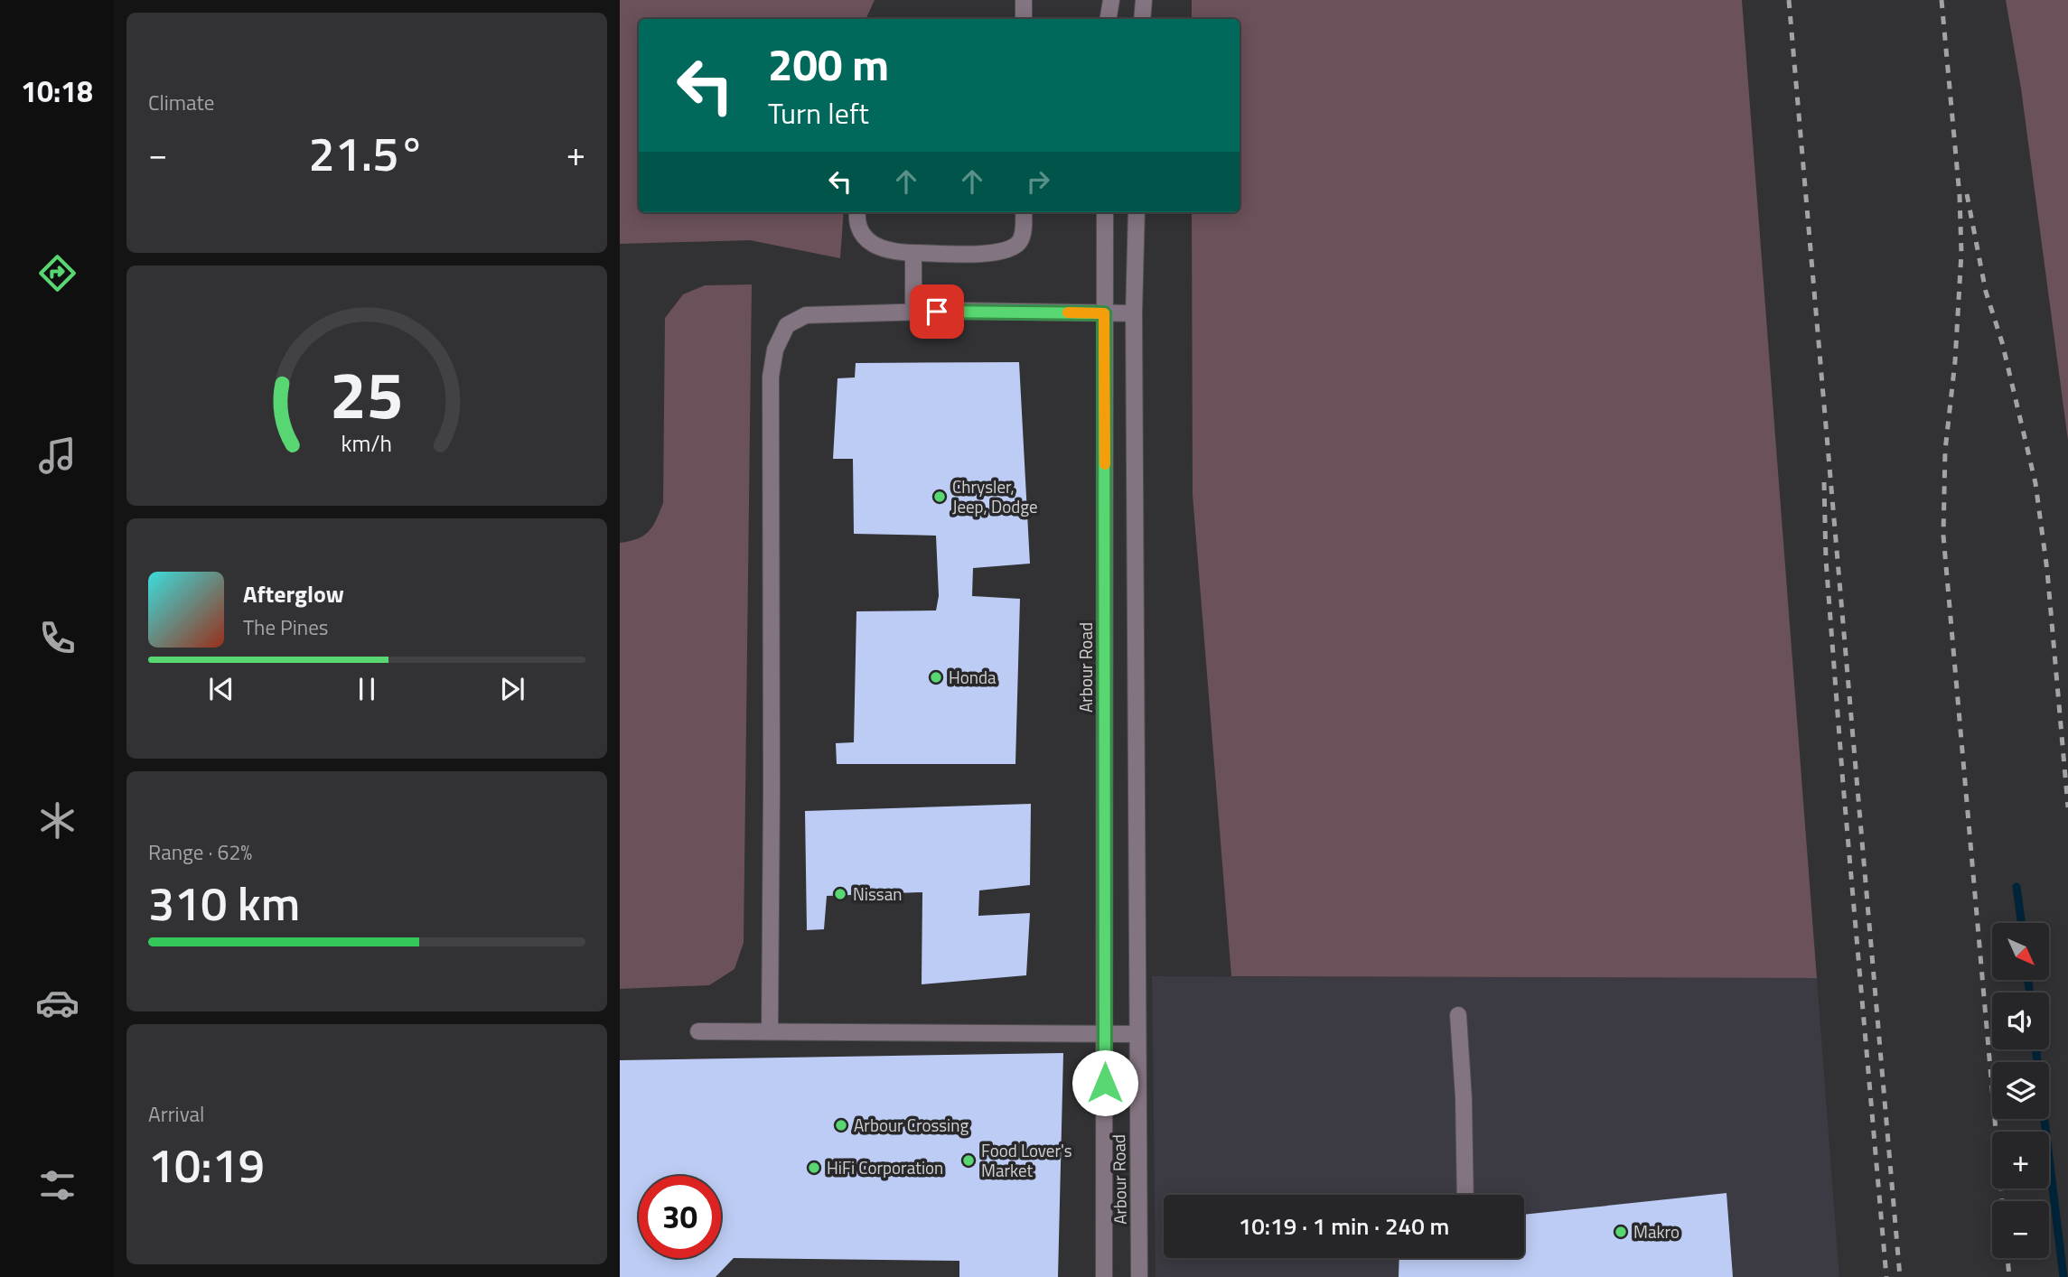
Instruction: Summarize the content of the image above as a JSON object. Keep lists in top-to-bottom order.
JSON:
{
  "streets": {
    "street": ["Arbour Road"]
  },
  "places": [
    "Chrysler, Jeep, Dodge",
    "Honda",
    "Nissan",
    "Arbour Crossing",
    "Food Lover's Market",
    "HiFi Corporation",
    "Makro"
  ],
  "north": "bottom right",
  "page": {
    "tabs": "10:18",
    "tile": [
      "Climate",
      ["Range · 62%", "310 km"],
      ["Arrival", "10:19"]
    ],
    "turn": ["200 m", "Turn left"],
    "heat": ["−", "21.5°", "+"],
    "song": ["Afterglow", "The Pines"],
    "map_buttons": ["+", "−"],
    "limit": "30",
    "trip": "10:19 · 1 min · 240 m",
    "gauge": ["25", "km/h"]
  }
}
